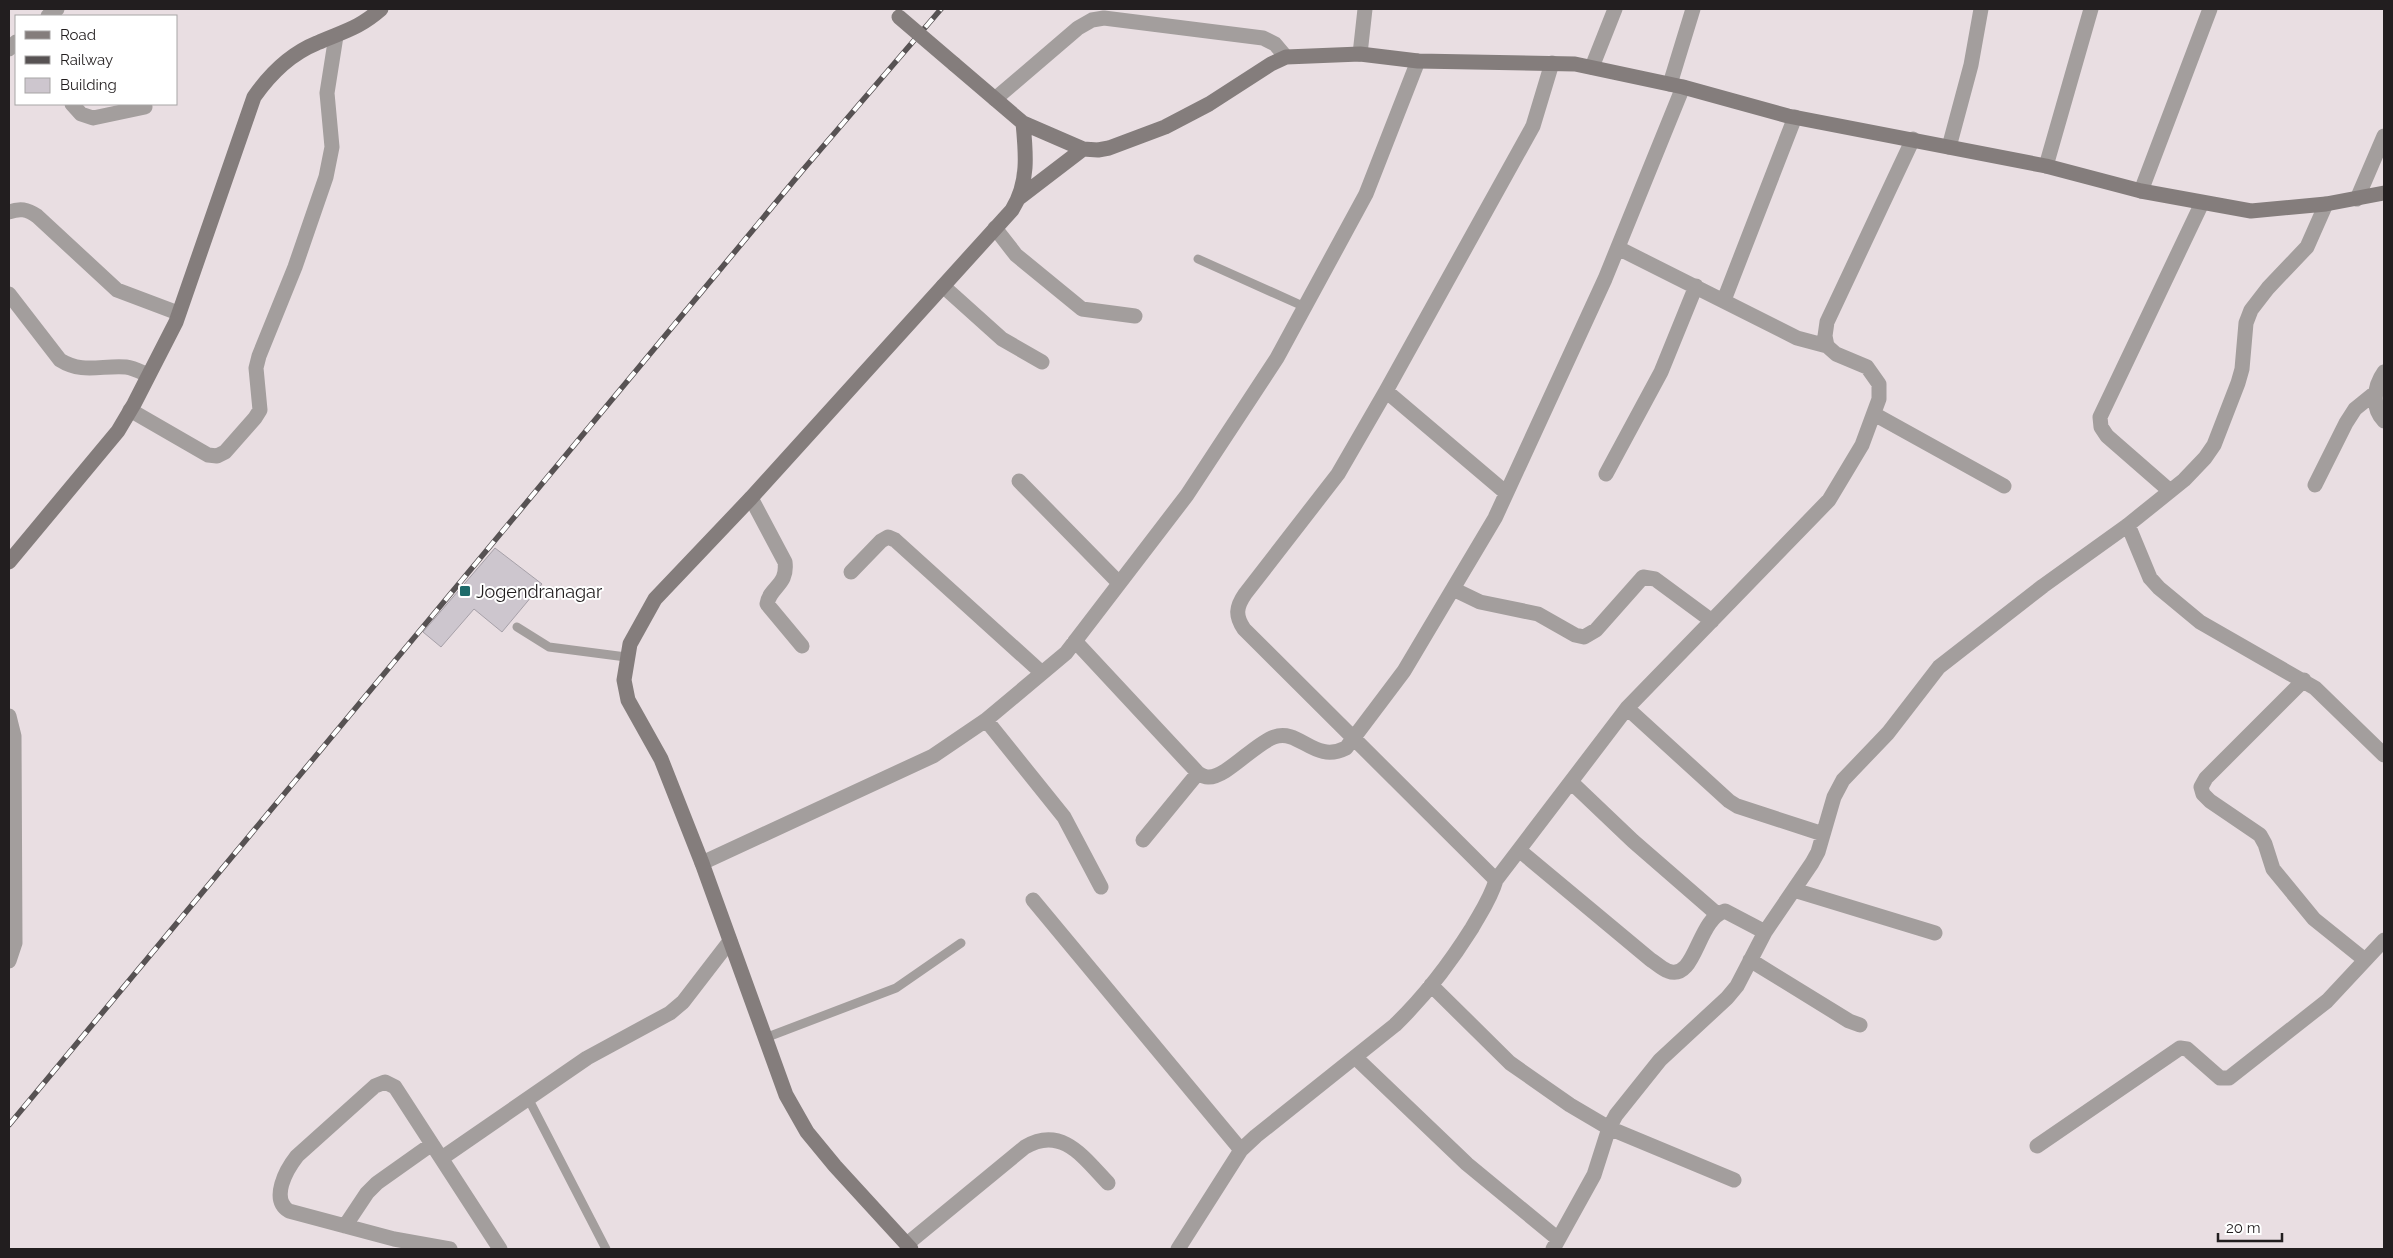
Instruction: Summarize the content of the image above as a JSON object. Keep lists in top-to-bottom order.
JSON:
{
  "places": {
    "transit": ["Jogendranagar"]
  },
  "legend": ["Road", "Railway", "Building"],
  "scale_bar": "20 m"
}
